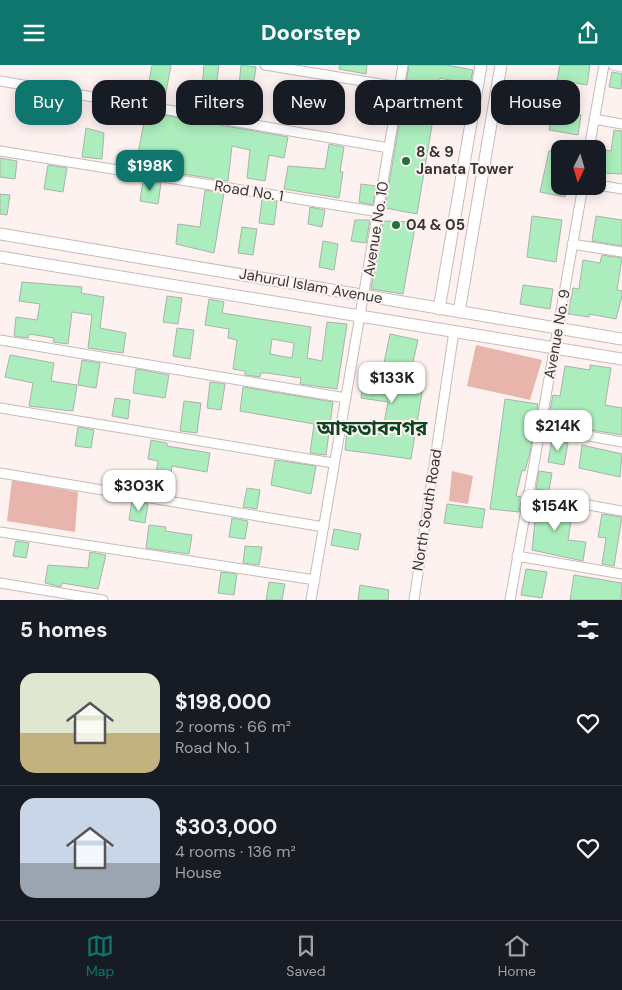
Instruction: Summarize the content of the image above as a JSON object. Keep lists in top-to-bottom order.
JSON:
{
  "streets": {
    "street": [
      "Road No. 1",
      "Avenue No. 10",
      "Jahurul Islam Avenue",
      "Avenue No. 9",
      "North South Road"
    ]
  },
  "crossings": [
    ["Road No. 1", "Avenue No. 10"],
    ["Avenue No. 10", "Jahurul Islam Avenue"],
    ["Jahurul Islam Avenue", "Avenue No. 9"],
    ["Jahurul Islam Avenue", "North South Road"]
  ],
  "districts": ["আফতাবনগর"],
  "places": ["8 & 9 Janata Tower", "04 & 05"],
  "north": "bottom",
  "page": {
    "header": "Doorstep",
    "chip": [
      "Buy",
      "Rent",
      "Filters",
      "New",
      "Apartment",
      "House"
    ],
    "price": [
      "$198K",
      "$133K",
      "$214K",
      "$303K",
      "$154K"
    ],
    "heading": "5 homes",
    "list": [
      {
        "name": "$198,000",
        "note": "2 rooms · 66 m² · Road No. 1"
      },
      {
        "name": "$303,000",
        "note": "4 rooms · 136 m² · House"
      }
    ],
    "tabs": ["Map", "Saved", "Home"]
  }
}
